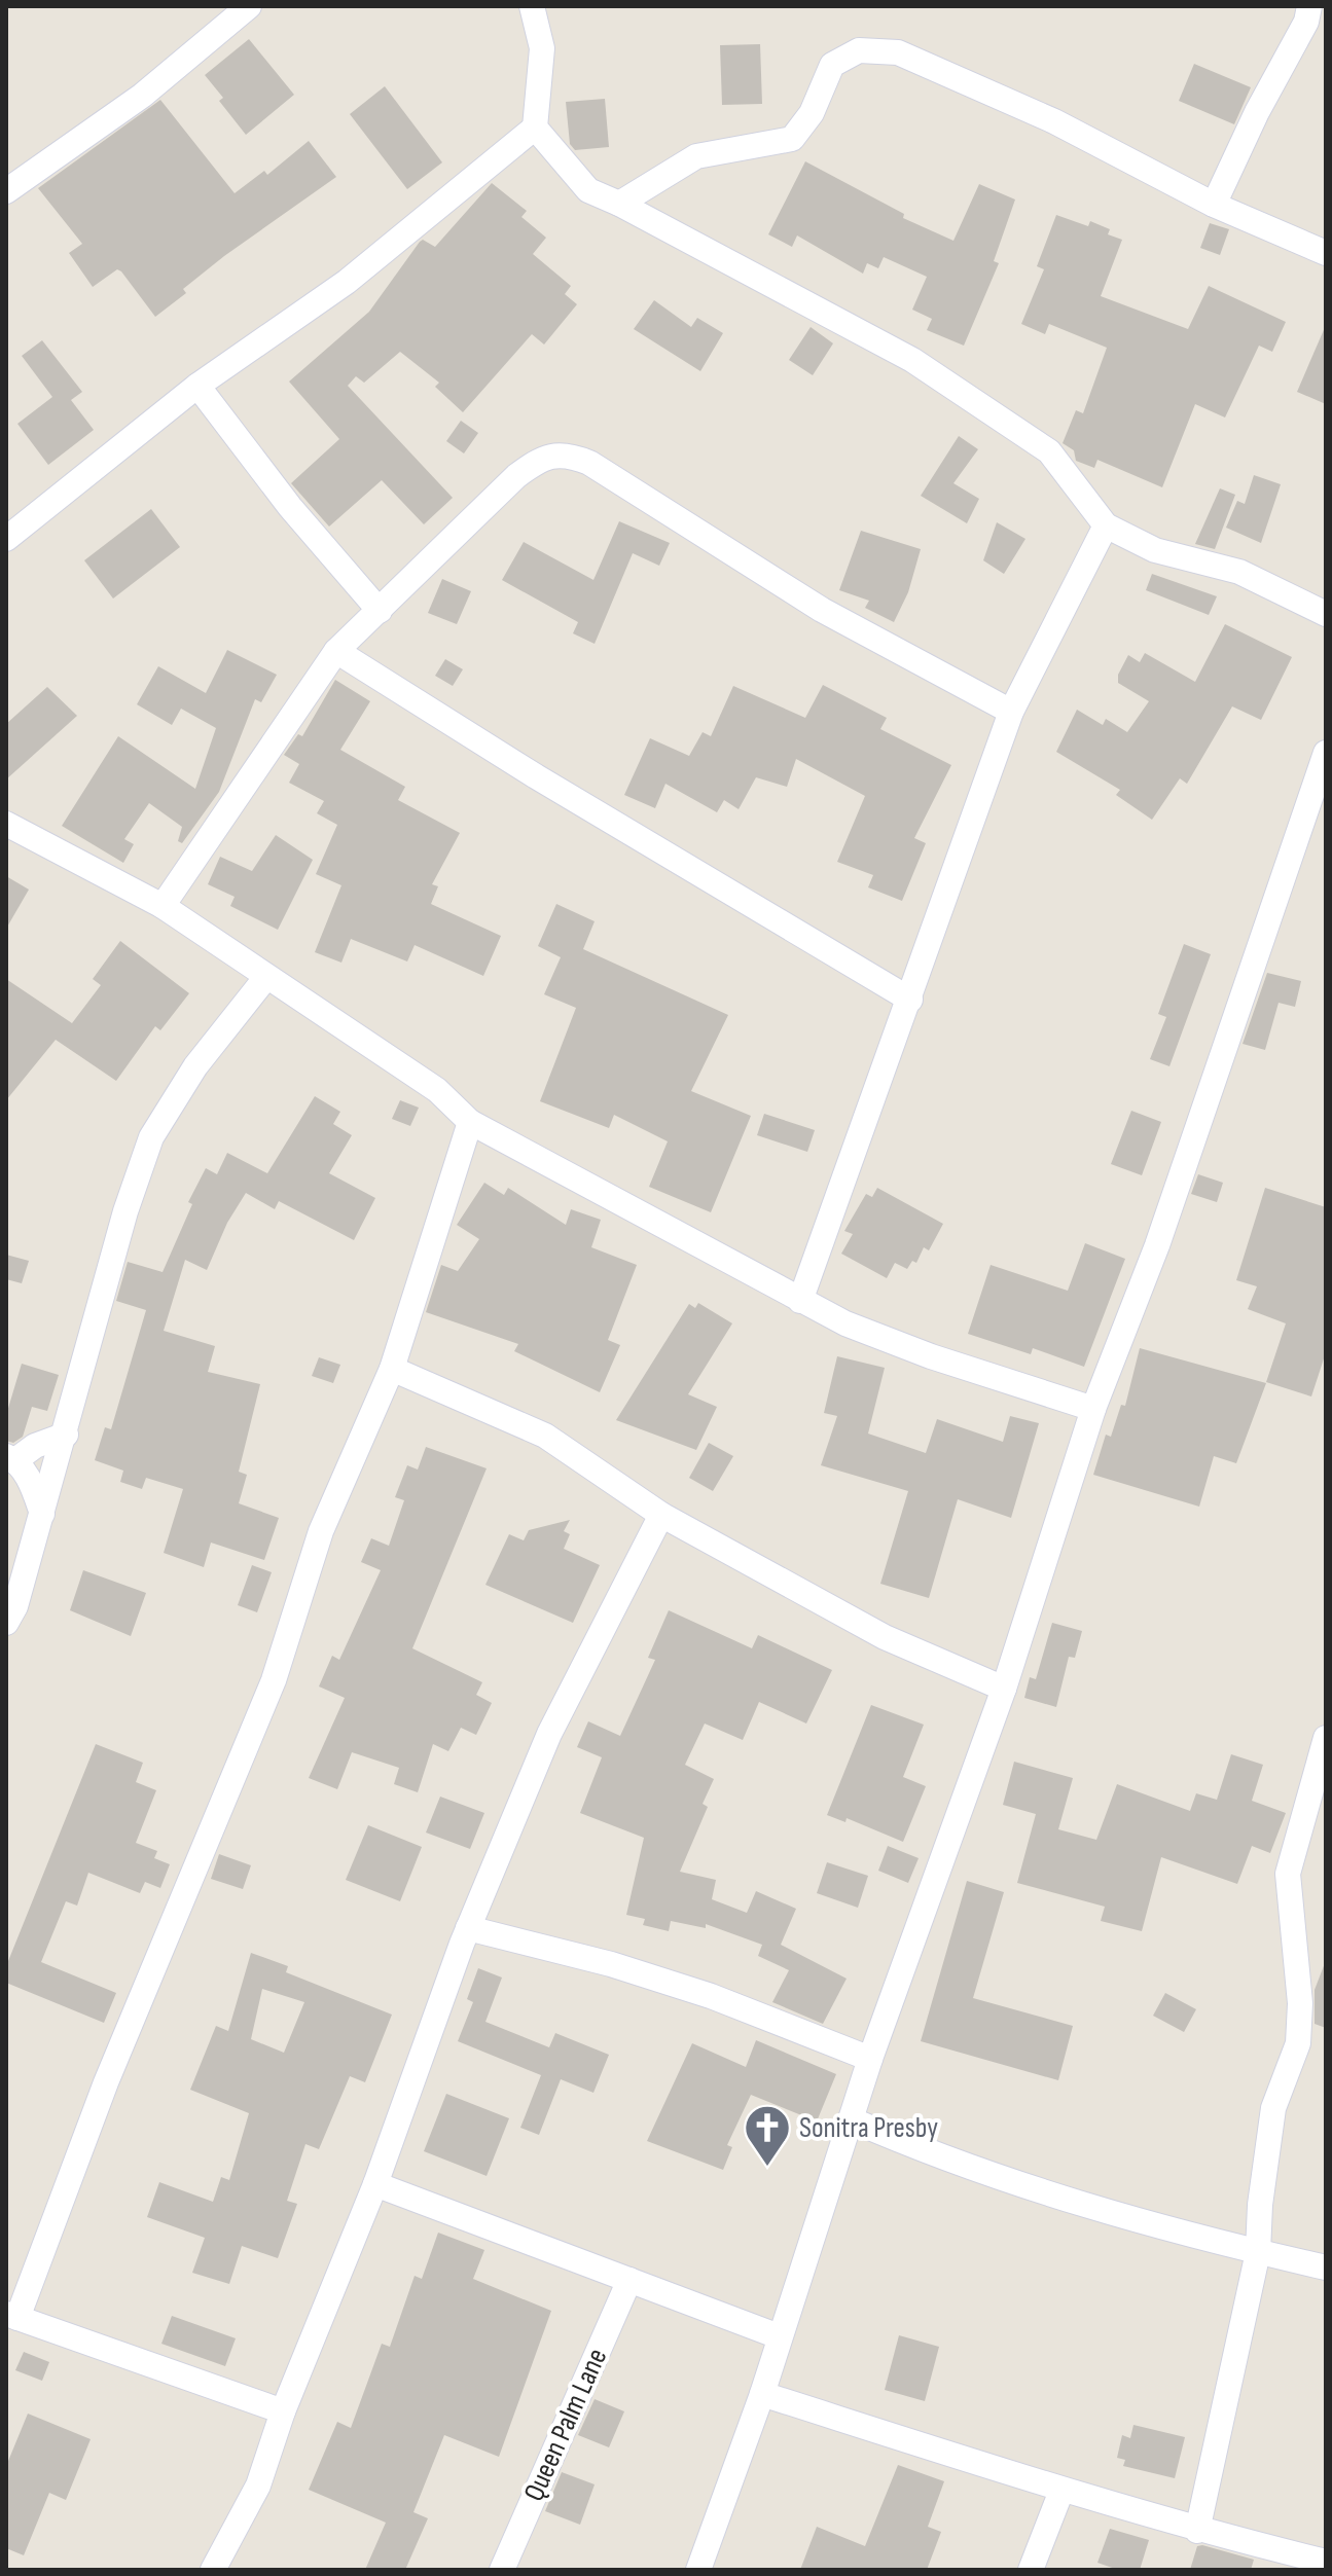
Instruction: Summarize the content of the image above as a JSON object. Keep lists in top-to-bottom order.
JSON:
{
  "streets": {
    "street": ["Queen Palm Lane"]
  },
  "places": {
    "church": ["Sonitra Presby"]
  }
}
